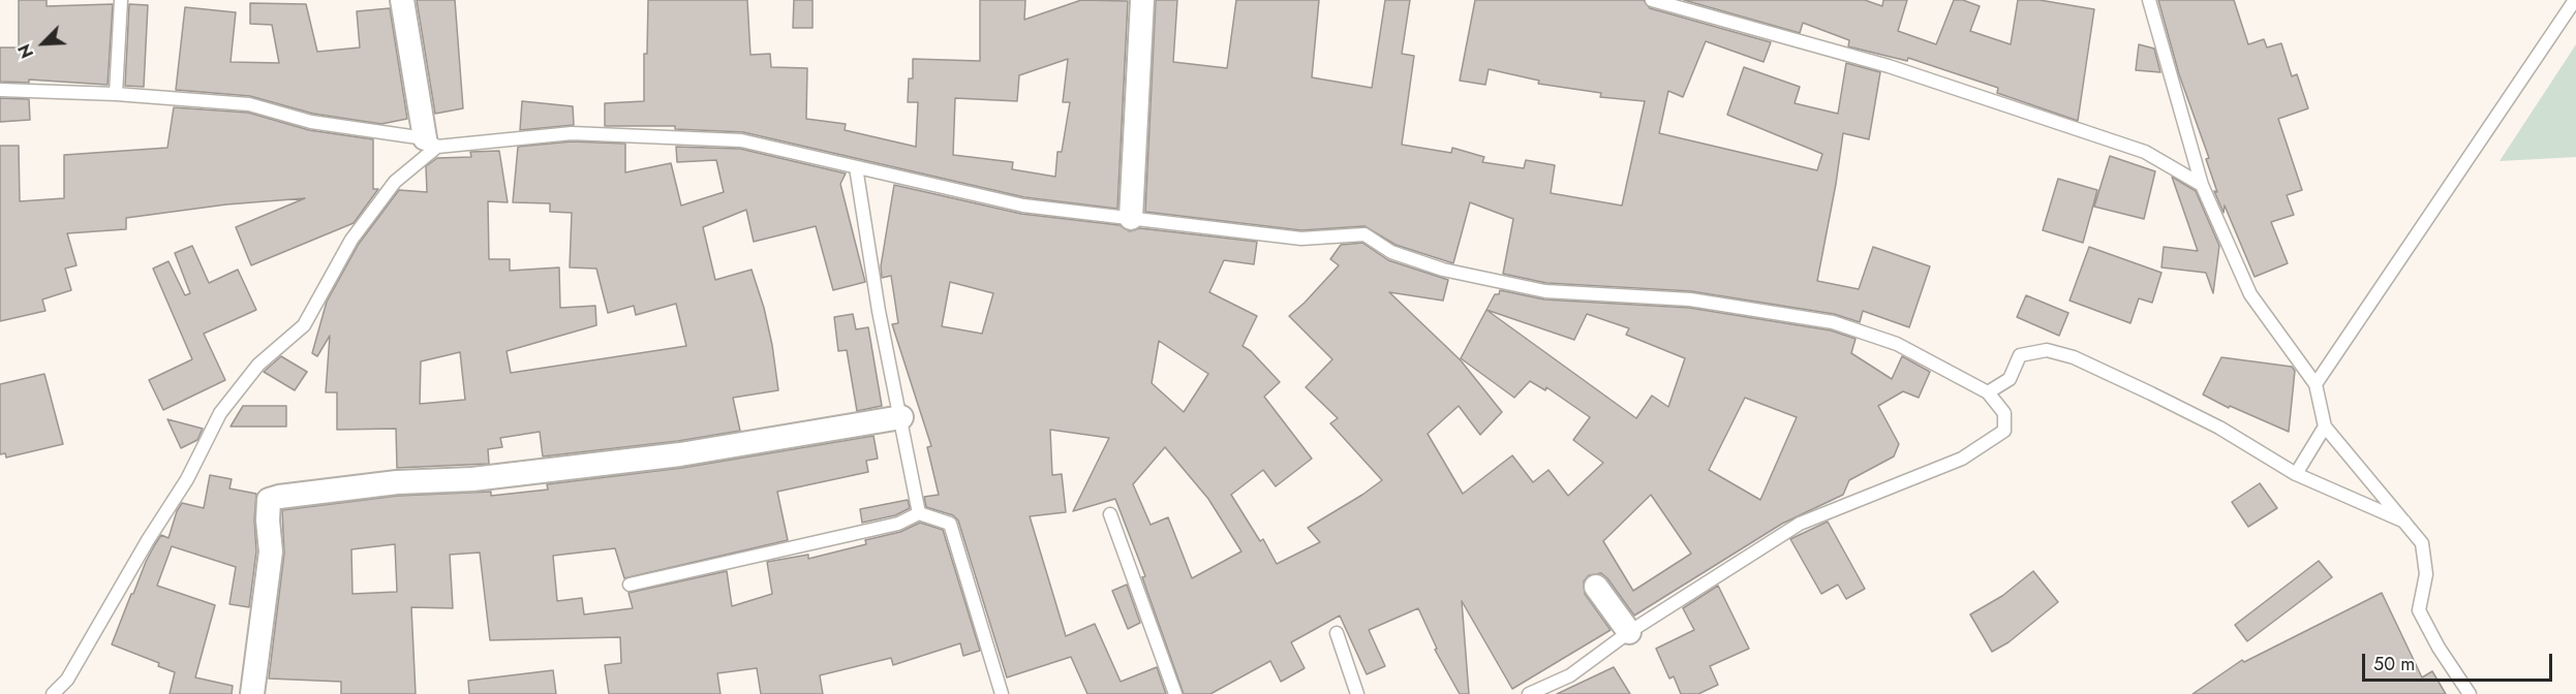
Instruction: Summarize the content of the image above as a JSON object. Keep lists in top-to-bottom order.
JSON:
{
  "scale_bar": "50 m",
  "north": "bottom left"
}
